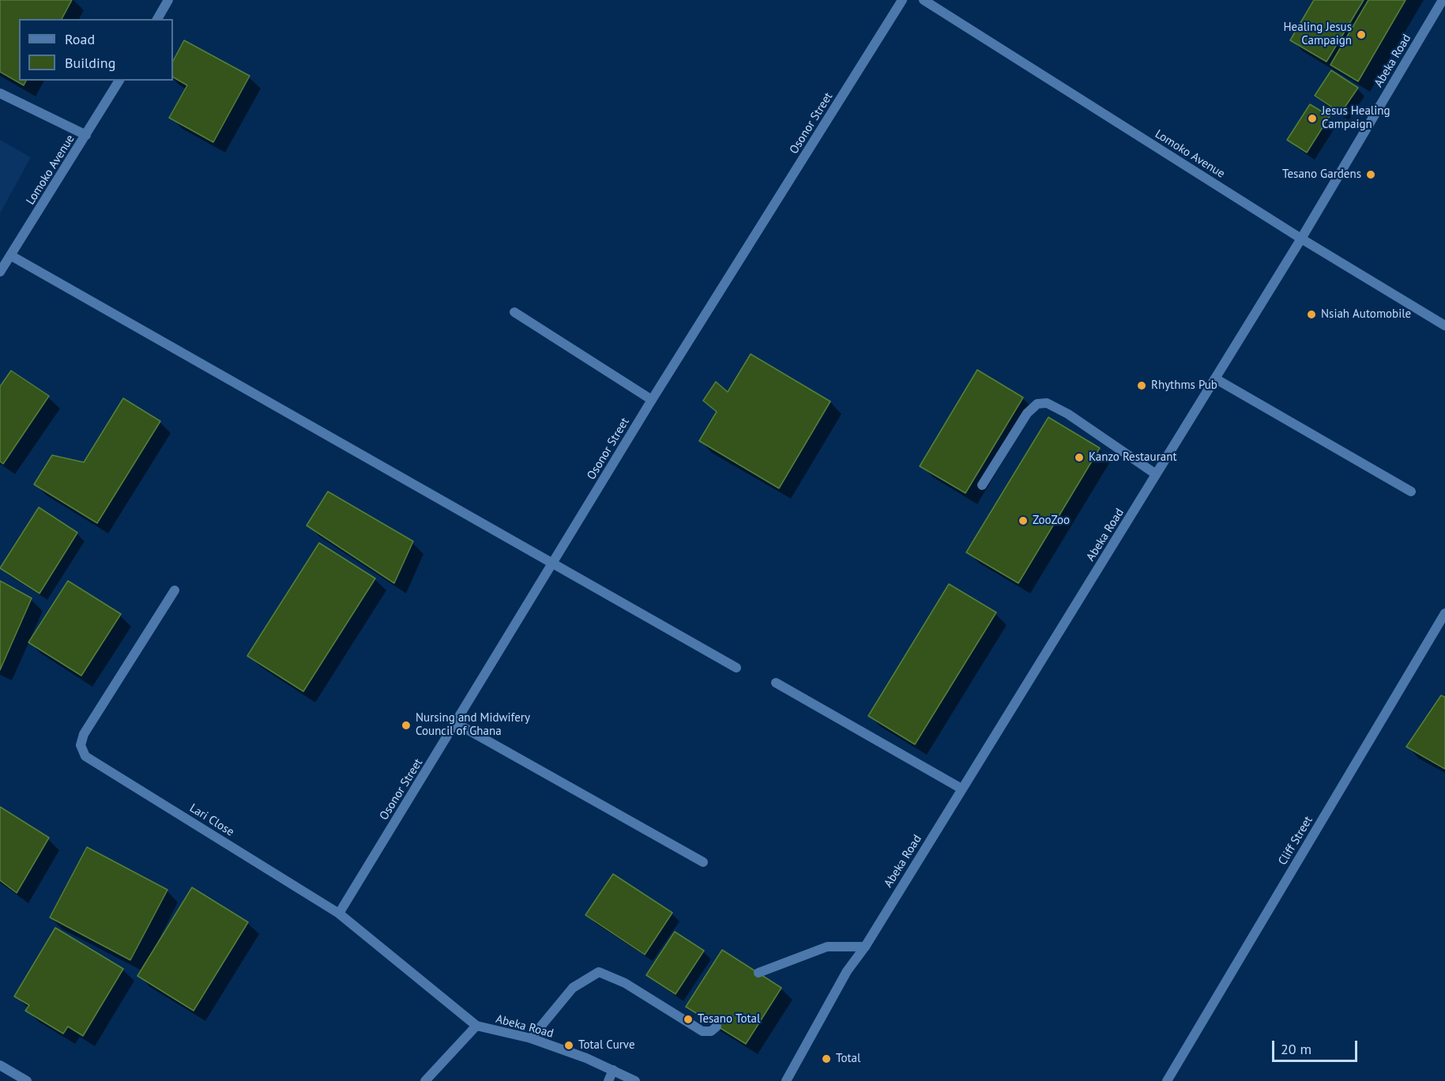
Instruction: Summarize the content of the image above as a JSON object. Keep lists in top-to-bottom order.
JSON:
{
  "streets": {
    "street": [
      "Abeka Road",
      "Osonor Street",
      "Lomoko Avenue",
      "Lari Close",
      "Cliff Street"
    ]
  },
  "crossings": [
    ["Abeka Road", "Lomoko Avenue"],
    ["Abeka Road", "Lari Close"],
    ["Osonor Street", "Lari Close"]
  ],
  "places": [
    "Healing Jesus Campaign",
    "Jesus Healing Campaign",
    "Tesano Gardens",
    "Nsiah Automobile",
    "Rhythms Pub",
    "Kanzo Restaurant",
    "ZooZoo",
    "Nursing and Midwifery Council of Ghana",
    "Tesano Total",
    "Total Curve",
    "Total"
  ],
  "legend": ["Road", "Building"],
  "scale_bar": "20 m"
}
